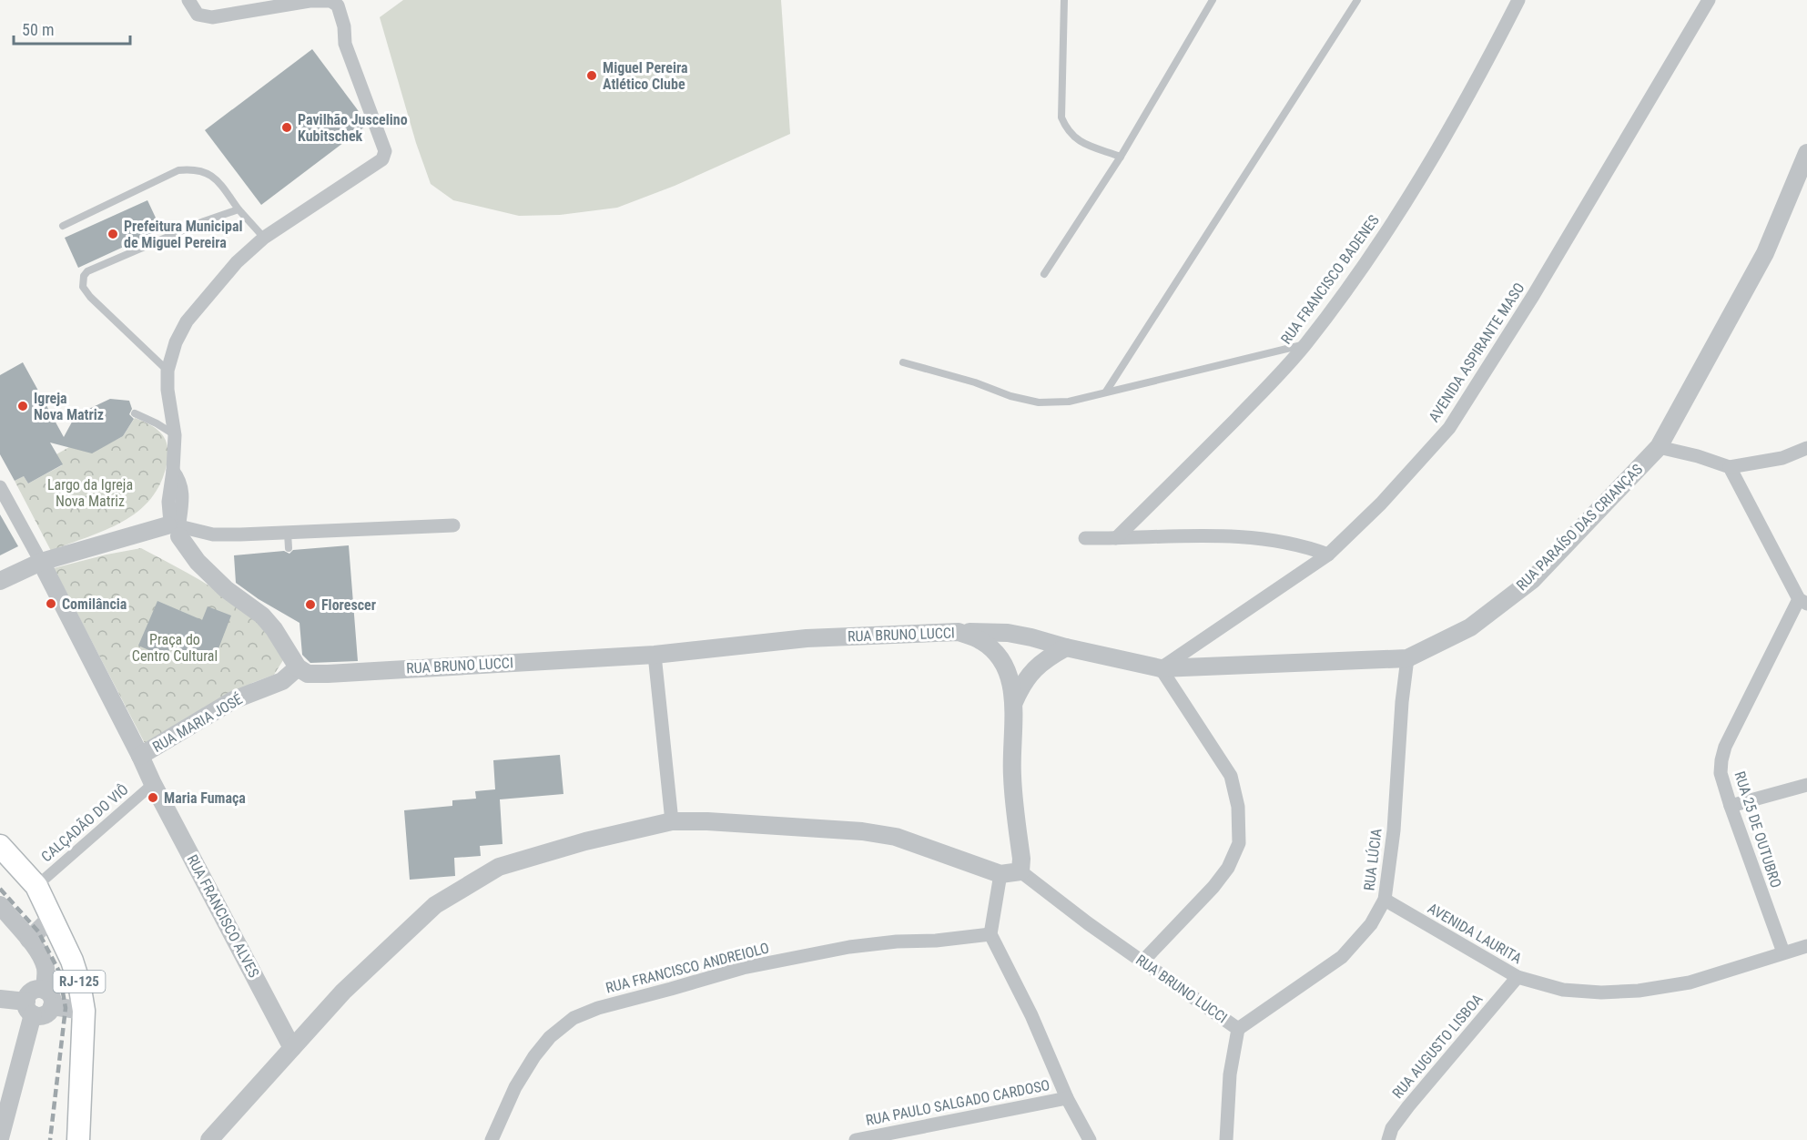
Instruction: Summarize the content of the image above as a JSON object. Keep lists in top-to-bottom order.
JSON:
{
  "streets": {
    "main road": ["RJ-125"],
    "street": [
      "RUA FRANCISCO BADENES",
      "AVENIDA ASPIRANTE MASO",
      "RUA PARAÍSO DAS CRIANÇAS",
      "RUA BRUNO LUCCI",
      "RUA MARIA JOSÉ",
      "CALÇADÃO DO VIÔ",
      "RUA 25 DE OUTUBRO",
      "RUA LÚCIA",
      "RUA FRANCISCO ALVES",
      "AVENIDA LAURITA",
      "RUA FRANCISCO ANDREIOLO",
      "RUA AUGUSTO LISBOA",
      "RUA PAULO SALGADO CARDOSO"
    ]
  },
  "crossings": [
    ["AVENIDA ASPIRANTE MASO", "RUA PARAÍSO DAS CRIANÇAS"],
    ["RUA PARAÍSO DAS CRIANÇAS", "RUA BRUNO LUCCI"],
    ["RUA PARAÍSO DAS CRIANÇAS", "RUA LÚCIA"],
    ["RUA BRUNO LUCCI", "RUA MARIA JOSÉ"],
    ["RUA BRUNO LUCCI", "RUA LÚCIA"],
    ["RUA MARIA JOSÉ", "RUA FRANCISCO ALVES"],
    ["CALÇADÃO DO VIÔ", "RUA FRANCISCO ALVES"],
    ["CALÇADÃO DO VIÔ", "RJ-125"],
    ["RUA 25 DE OUTUBRO", "AVENIDA LAURITA"],
    ["RUA LÚCIA", "AVENIDA LAURITA"],
    ["AVENIDA LAURITA", "RUA AUGUSTO LISBOA"]
  ],
  "parks": ["Largo da Igreja Nova Matriz", "Praça do Centro Cultural"],
  "places": [
    "Miguel Pereira Atlético Clube",
    "Pavilhão Juscelino Kubitschek",
    "Prefeitura Municipal de Miguel Pereira",
    "Igreja Nova Matriz",
    "Comilância",
    "Florescer",
    "Maria Fumaça"
  ],
  "scale_bar": "50 m"
}
